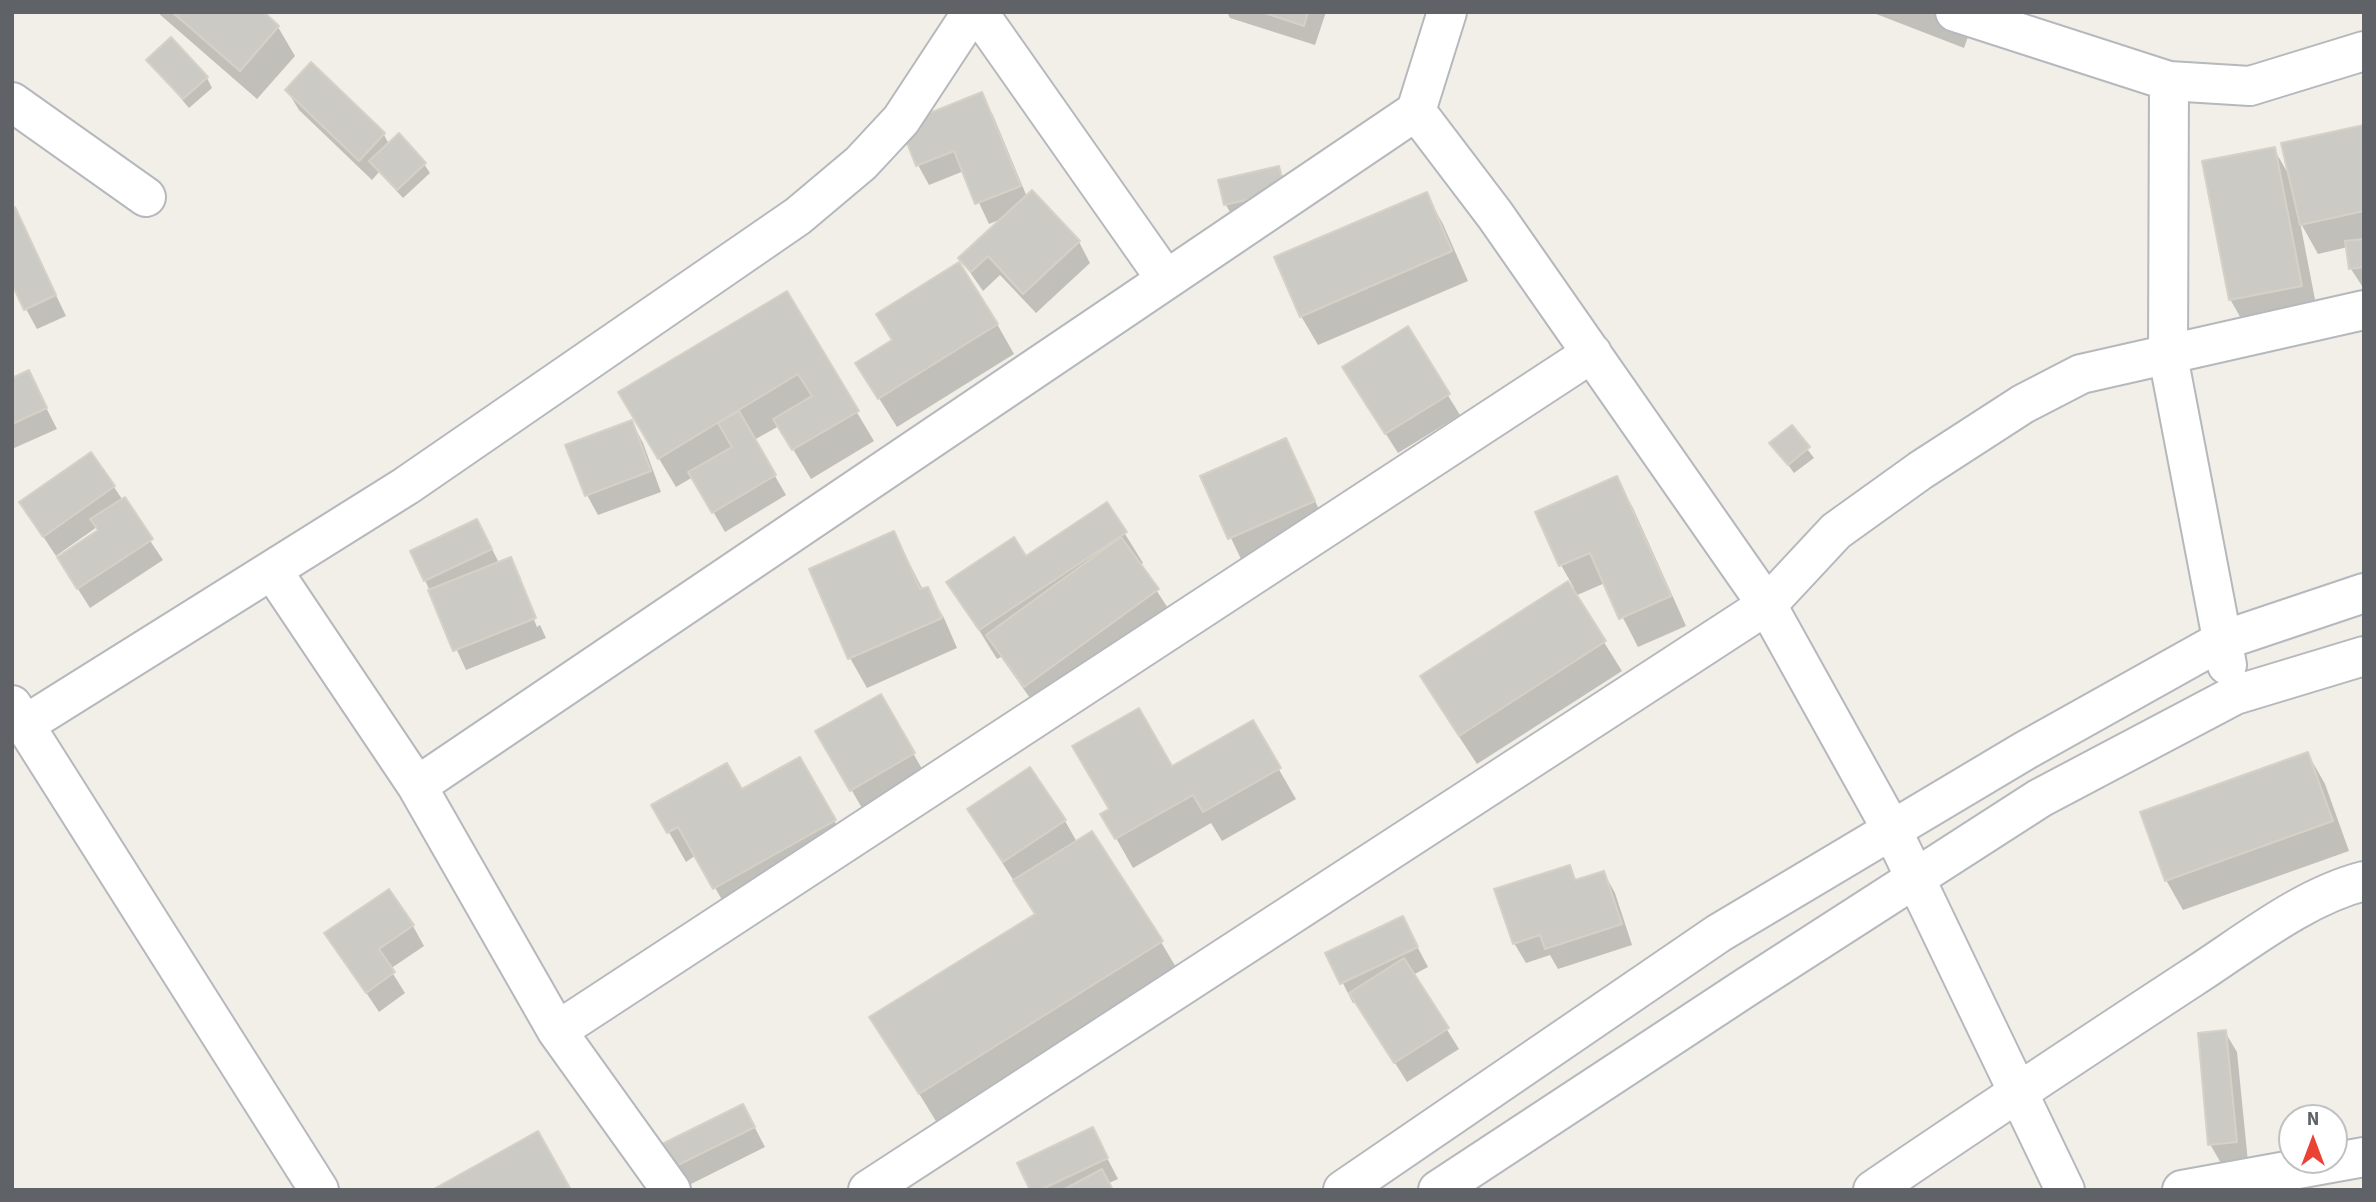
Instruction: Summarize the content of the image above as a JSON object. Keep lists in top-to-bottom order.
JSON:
{
  "north": "top"
}
